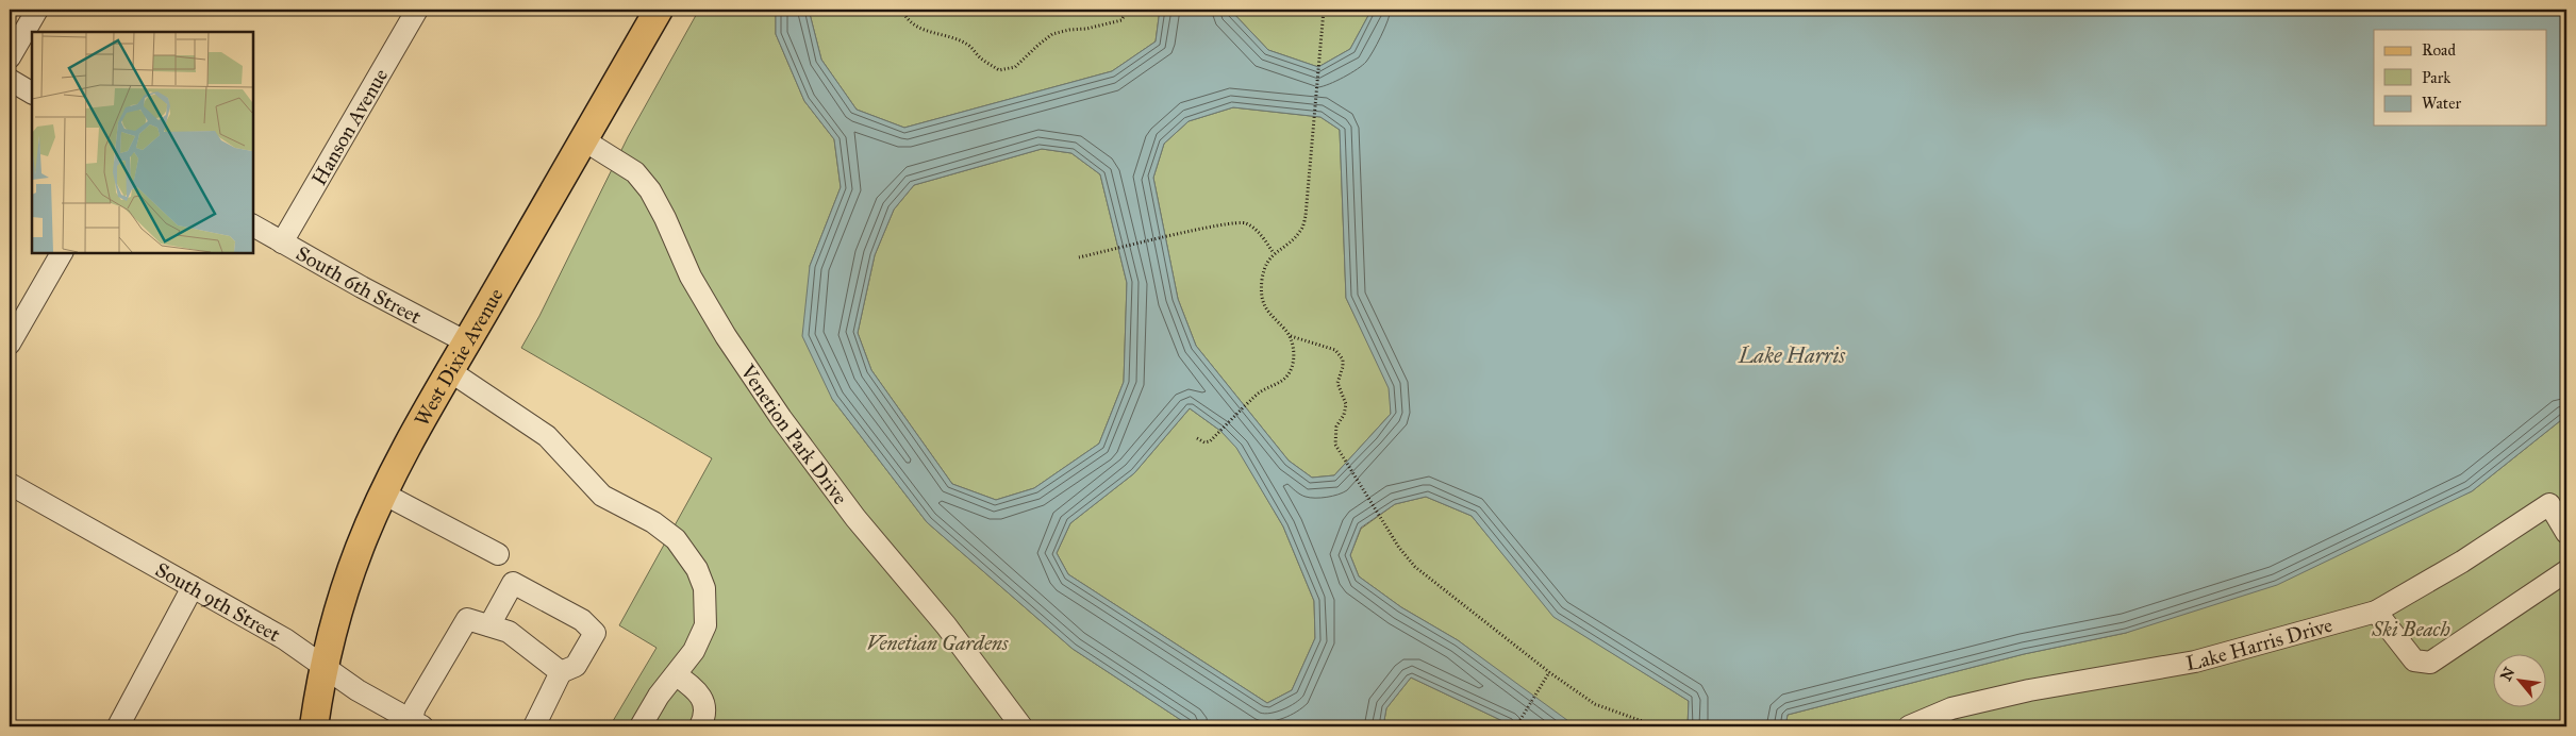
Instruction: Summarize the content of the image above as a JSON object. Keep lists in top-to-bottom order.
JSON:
{
  "streets": {
    "main road": ["West Dixie Avenue"],
    "street": [
      "Hanson Avenue",
      "South 6th Street",
      "Venetion Park Drive",
      "South 9th Street",
      "Lake Harris Drive"
    ]
  },
  "crossings": [
    ["Hanson Avenue", "South 6th Street"],
    ["South 6th Street", "West Dixie Avenue"],
    ["West Dixie Avenue", "Venetion Park Drive"],
    ["West Dixie Avenue", "South 9th Street"]
  ],
  "water": ["Lake Harris"],
  "parks": ["Ski Beach", "Venetian Gardens"],
  "legend": ["Road", "Park", "Water"],
  "north": "top left"
}
